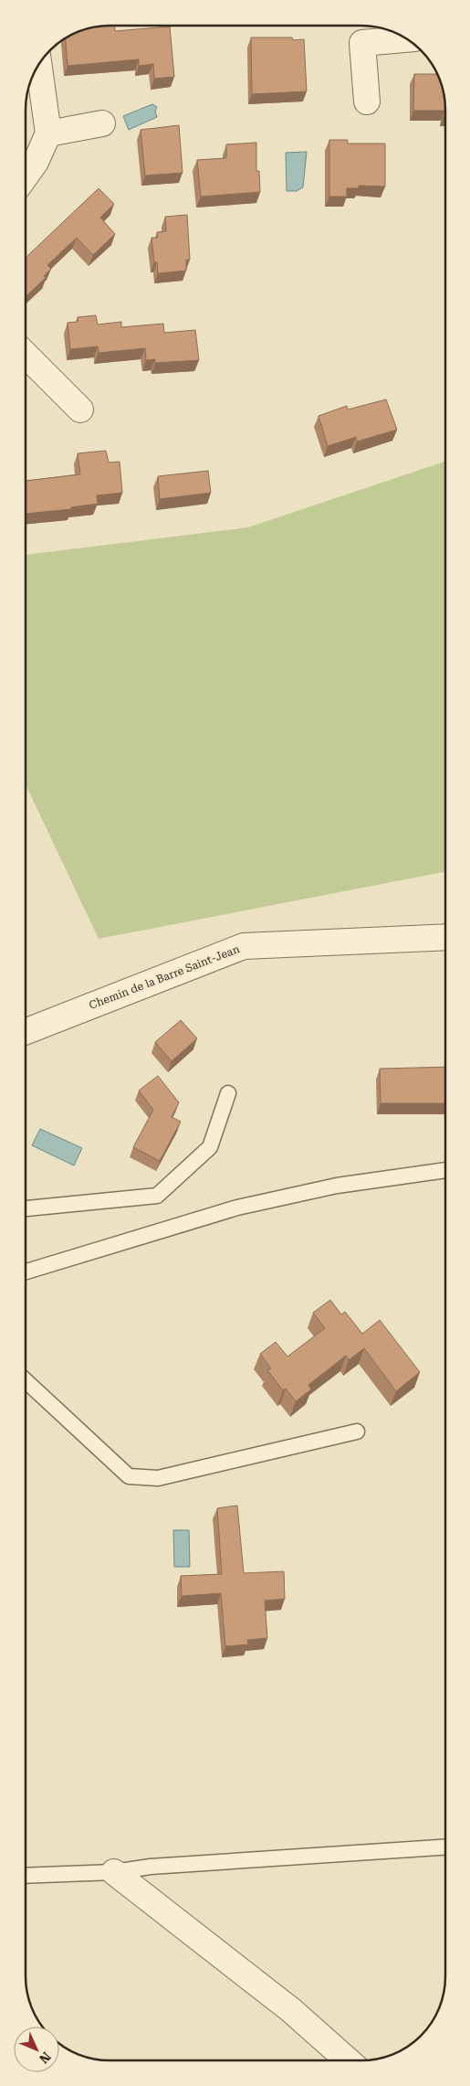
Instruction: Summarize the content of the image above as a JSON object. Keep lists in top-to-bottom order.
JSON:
{
  "streets": {
    "street": ["Chemin de la Barre Saint-Jean"]
  },
  "north": "bottom right"
}
